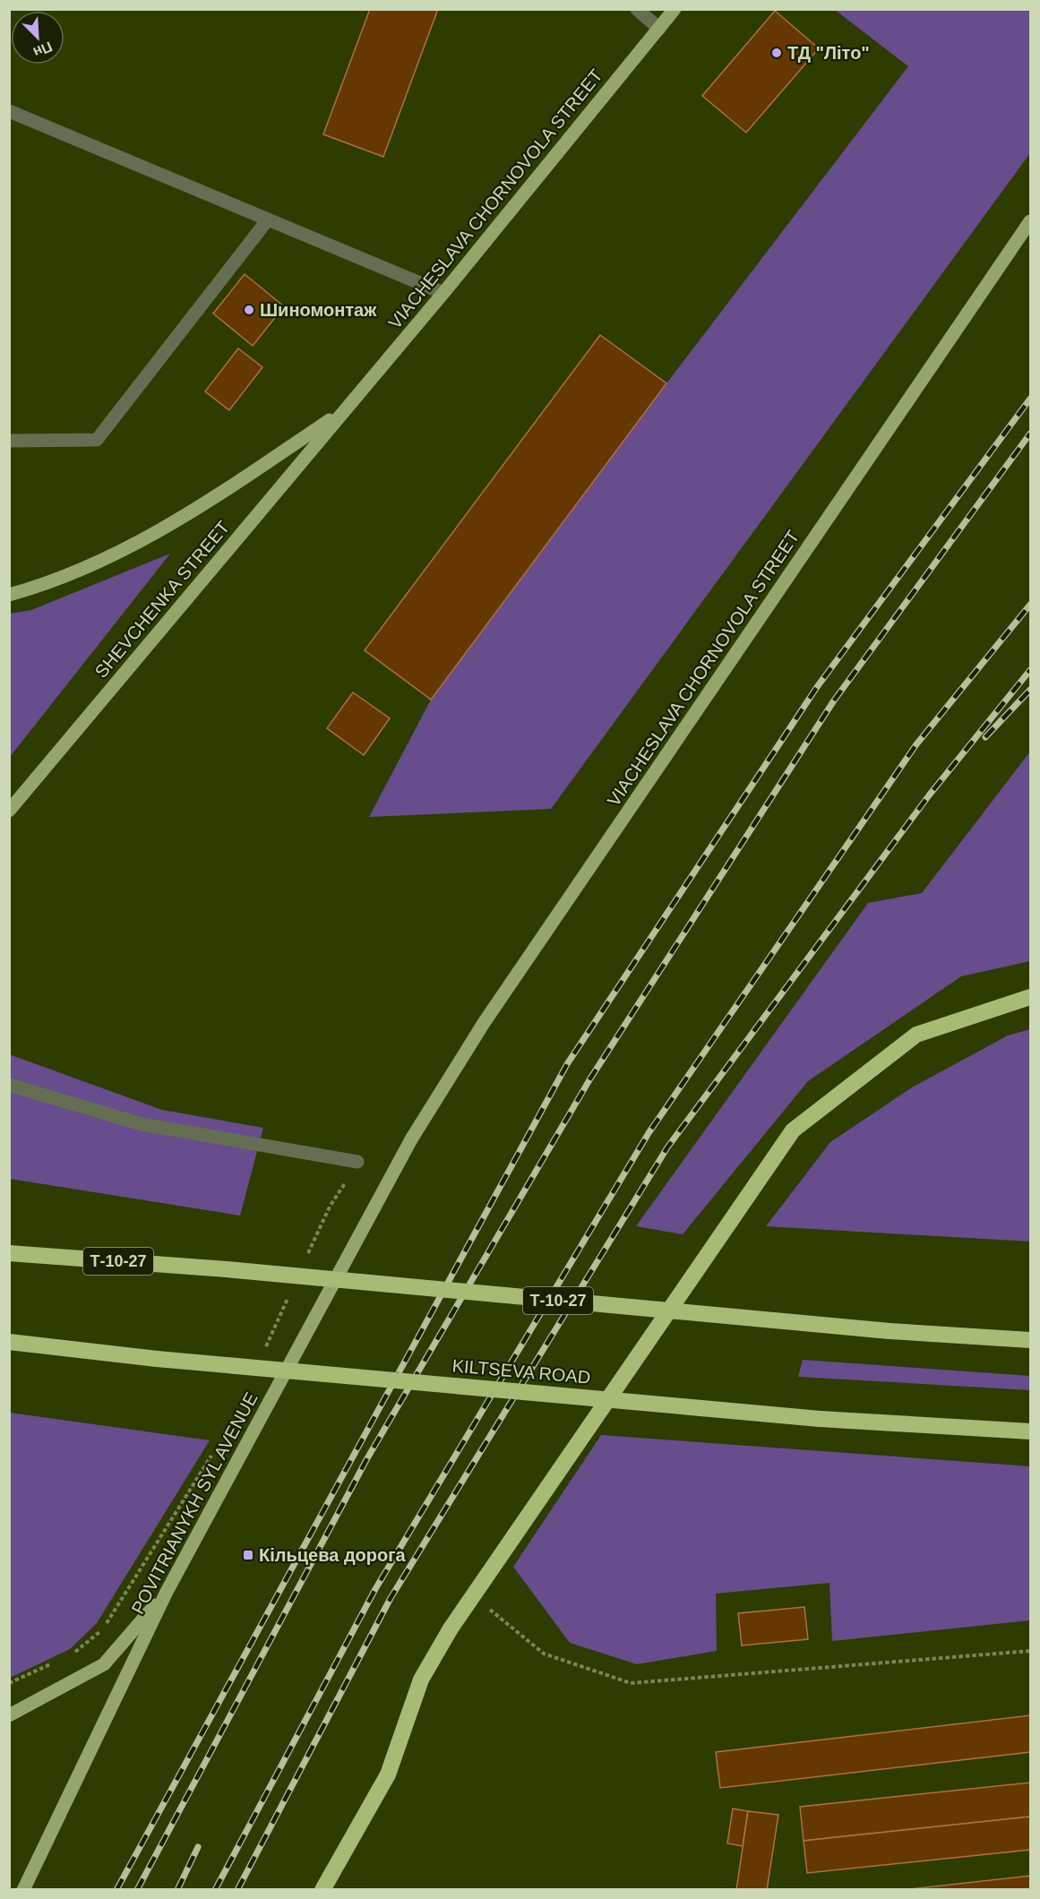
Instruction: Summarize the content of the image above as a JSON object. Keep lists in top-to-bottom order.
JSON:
{
  "streets": {
    "highway": ["Т-10-27", "KILTSEVA ROAD"],
    "main road": ["VIACHESLAVA CHORNOVOLA STREET", "SHEVCHENKA STREET", "POVITRIANYKH SYL AVENUE"]
  },
  "crossings": [
    ["VIACHESLAVA CHORNOVOLA STREET", "SHEVCHENKA STREET"],
    ["VIACHESLAVA CHORNOVOLA STREET", "POVITRIANYKH SYL AVENUE"]
  ],
  "places": {
    "other": ["ТД \"Літо\"", "Шиномонтаж"],
    "transit": ["Кільцева дорога"]
  },
  "north": "bottom right"
}
